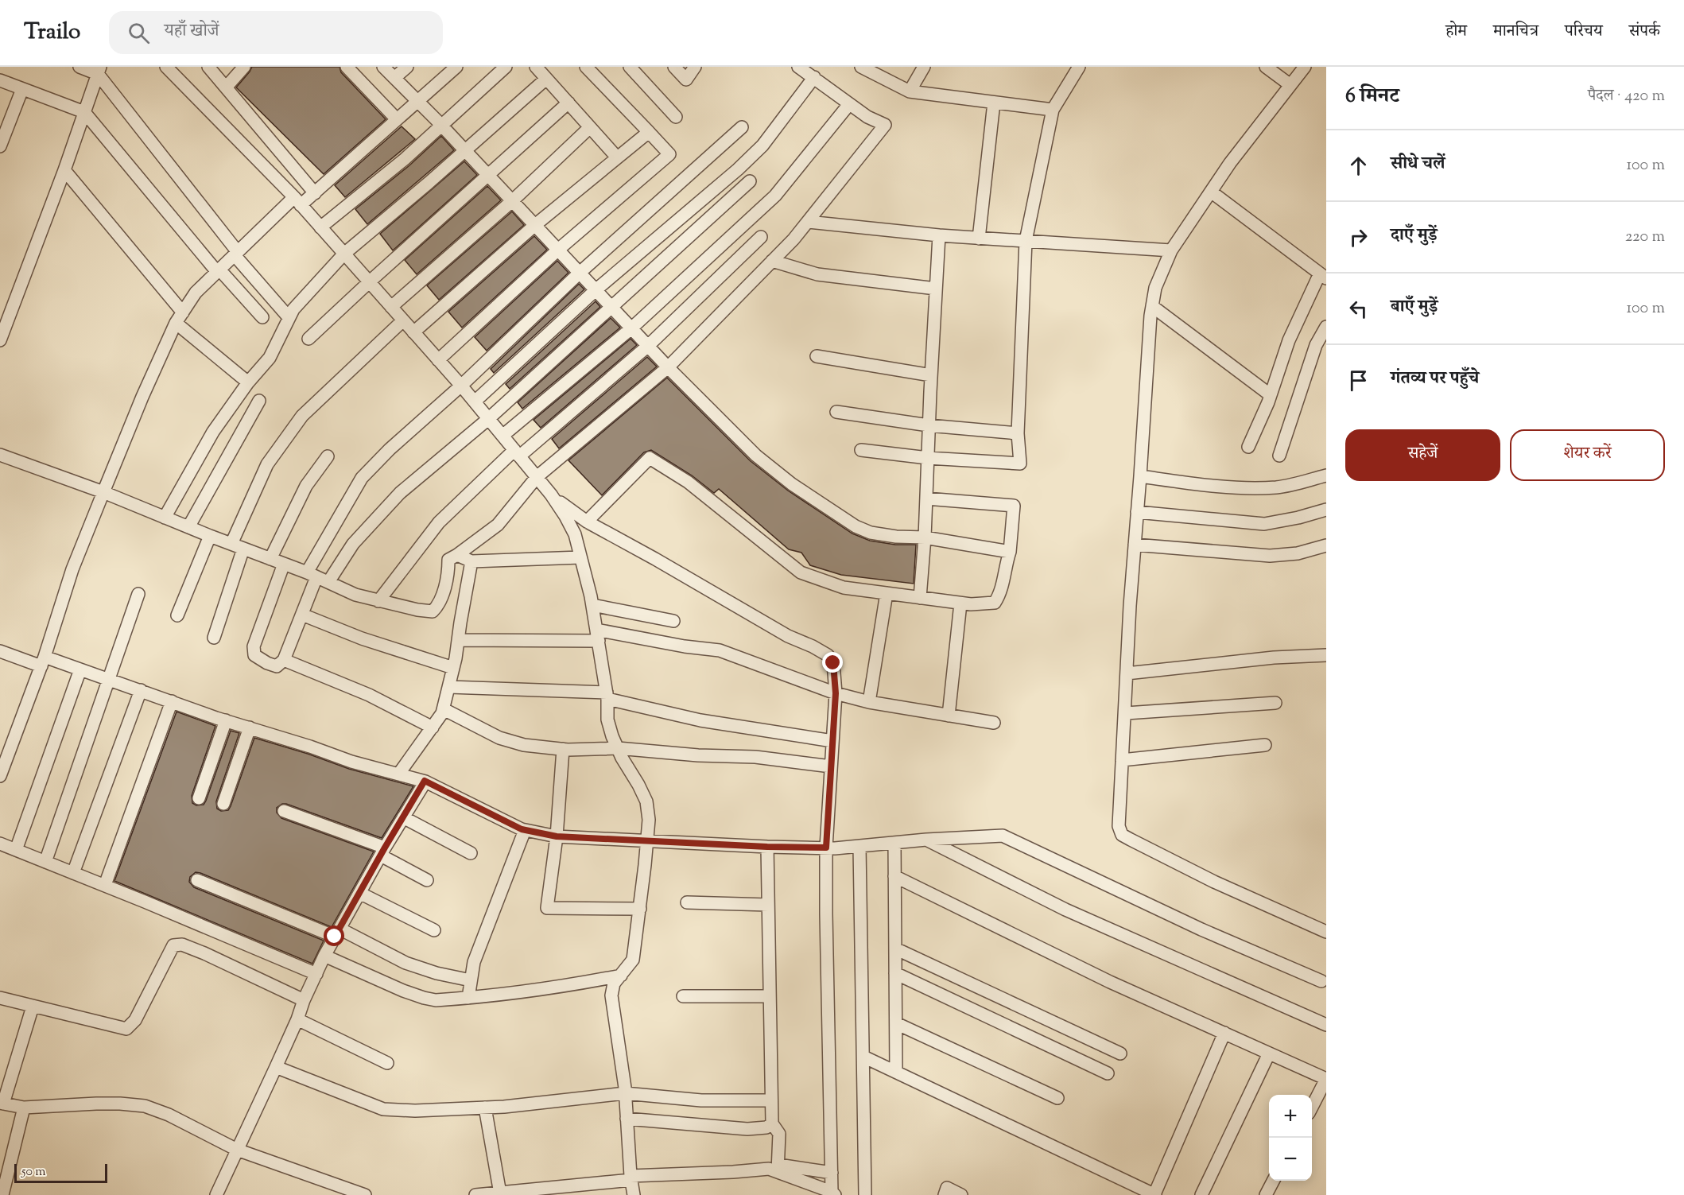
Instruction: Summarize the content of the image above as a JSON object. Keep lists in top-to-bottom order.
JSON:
{
  "scale_bar": "50 m",
  "page": {
    "header": "Trailo",
    "search": "यहाँ खोजें",
    "nav": [
      "होम",
      "मानचित्र",
      "परिचय",
      "संपर्क"
    ],
    "heading": ["6 मिनट", "पैदल · 420 m"],
    "list": [
      ["सीधे चलें", "100 m"],
      ["दाएँ मुड़ें", "220 m"],
      ["बाएँ मुड़ें", "100 m"],
      "गंतव्य पर पहुँचे"
    ],
    "buttons": ["सहेजें", "शेयर करें"],
    "map_buttons": ["+", "−"],
    "scale": "50 m"
  }
}
